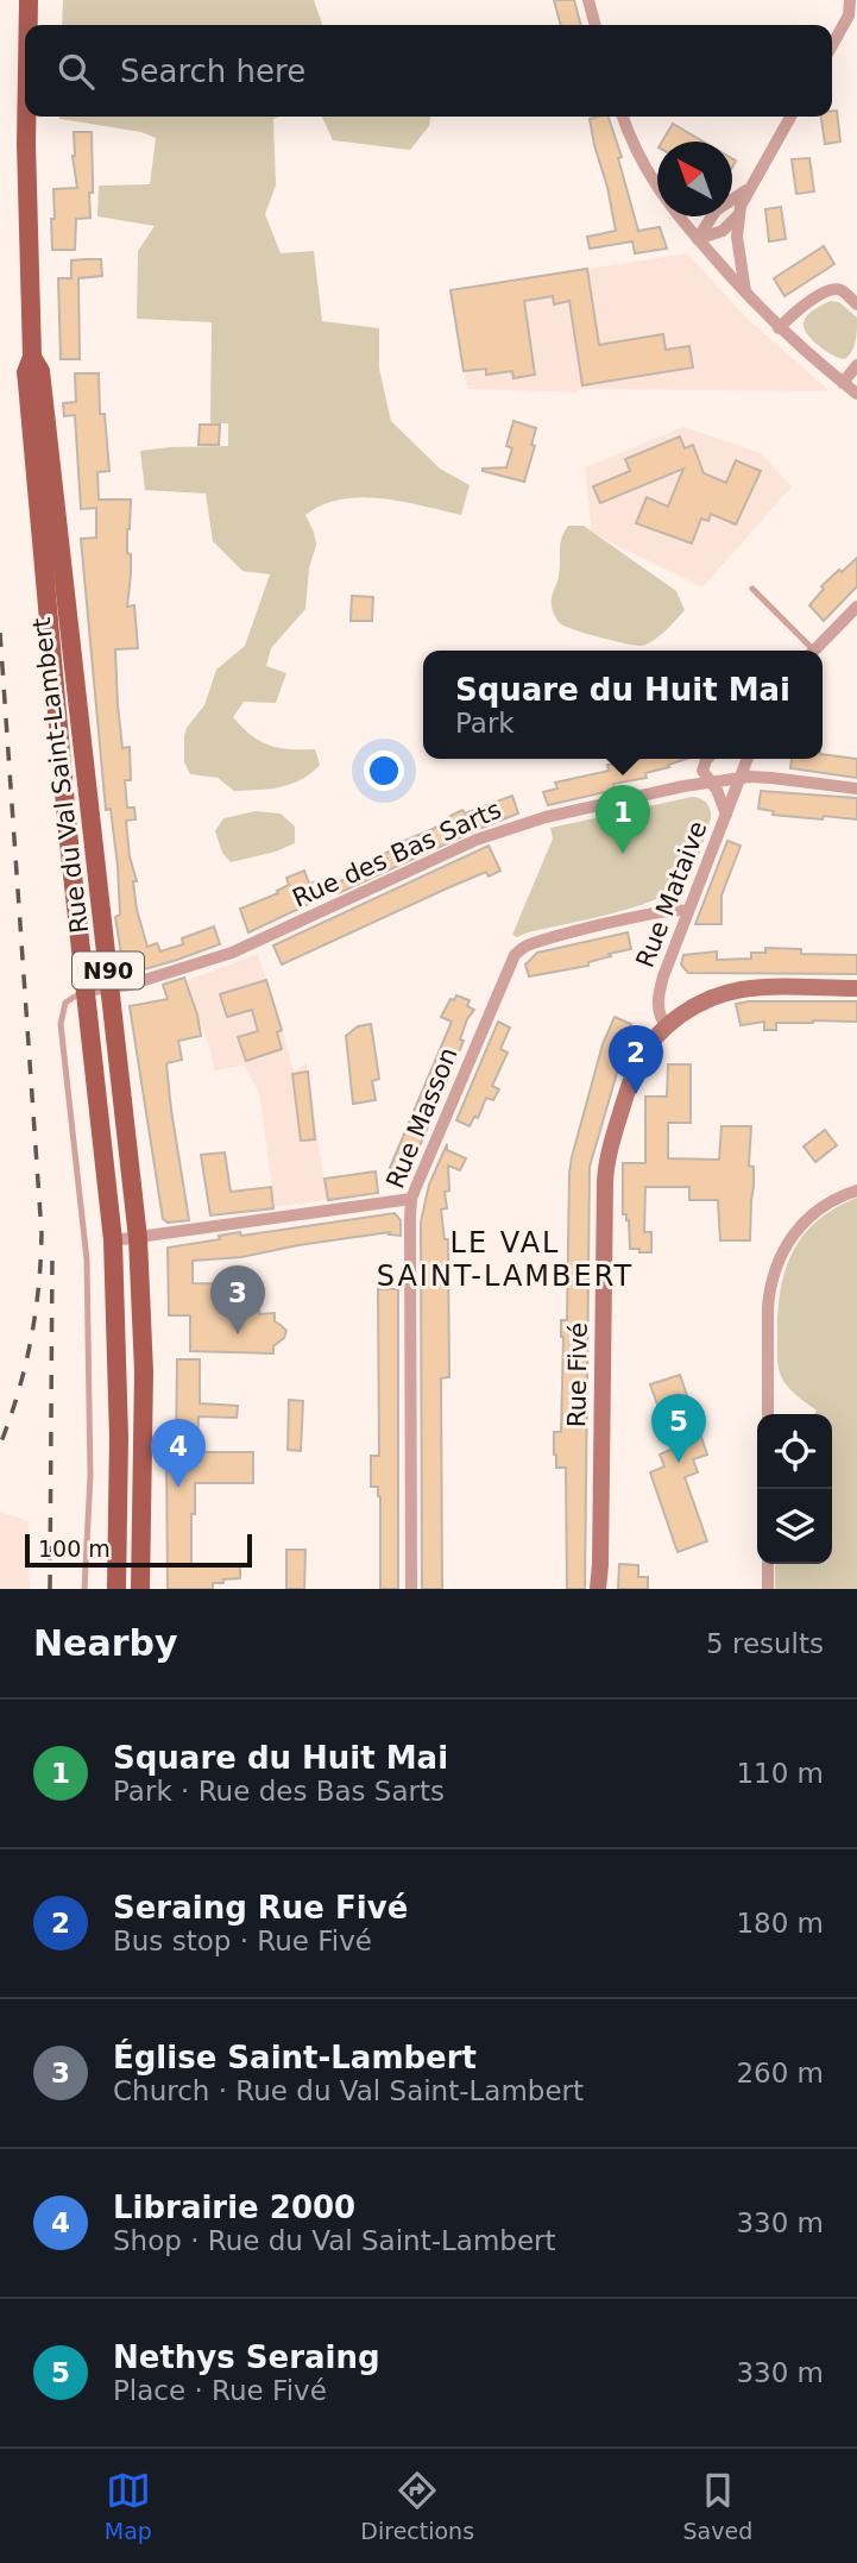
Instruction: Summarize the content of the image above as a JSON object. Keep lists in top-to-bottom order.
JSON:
{
  "streets": {
    "main road": ["Rue du Val Saint-Lambert", "N90"],
    "street": [
      "Rue des Bas Sarts",
      "Rue Mataive",
      "Rue Masson",
      "Rue Fivé"
    ]
  },
  "crossings": [
    ["Rue du Val Saint-Lambert", "Rue des Bas Sarts"],
    ["Rue des Bas Sarts", "Rue Mataive"],
    ["Rue Mataive", "Rue Masson"],
    ["Rue Mataive", "Rue Fivé"]
  ],
  "districts": ["LE VAL SAINT-LAMBERT"],
  "scale_bar": "100 m",
  "north": "top left",
  "page": {
    "search": "Search here",
    "popup": ["Square du Huit Mai", "Park"],
    "pins": [
      "1",
      "2",
      "3",
      "5",
      "4"
    ],
    "scale": "100 m",
    "heading": ["Nearby", "5 results"],
    "list": [
      {
        "mark": "1",
        "name": "Square du Huit Mai",
        "note": "Park · Rue des Bas Sarts",
        "value": "110 m"
      },
      {
        "mark": "2",
        "name": "Seraing Rue Fivé",
        "note": "Bus stop · Rue Fivé",
        "value": "180 m"
      },
      {
        "mark": "3",
        "name": "Église Saint-Lambert",
        "note": "Church · Rue du Val Saint-Lambert",
        "value": "260 m"
      },
      {
        "mark": "4",
        "name": "Librairie 2000",
        "note": "Shop · Rue du Val Saint-Lambert",
        "value": "330 m"
      },
      {
        "mark": "5",
        "name": "Nethys Seraing",
        "note": "Place · Rue Fivé",
        "value": "330 m"
      }
    ],
    "nav": ["Map", "Directions", "Saved"]
  }
}
